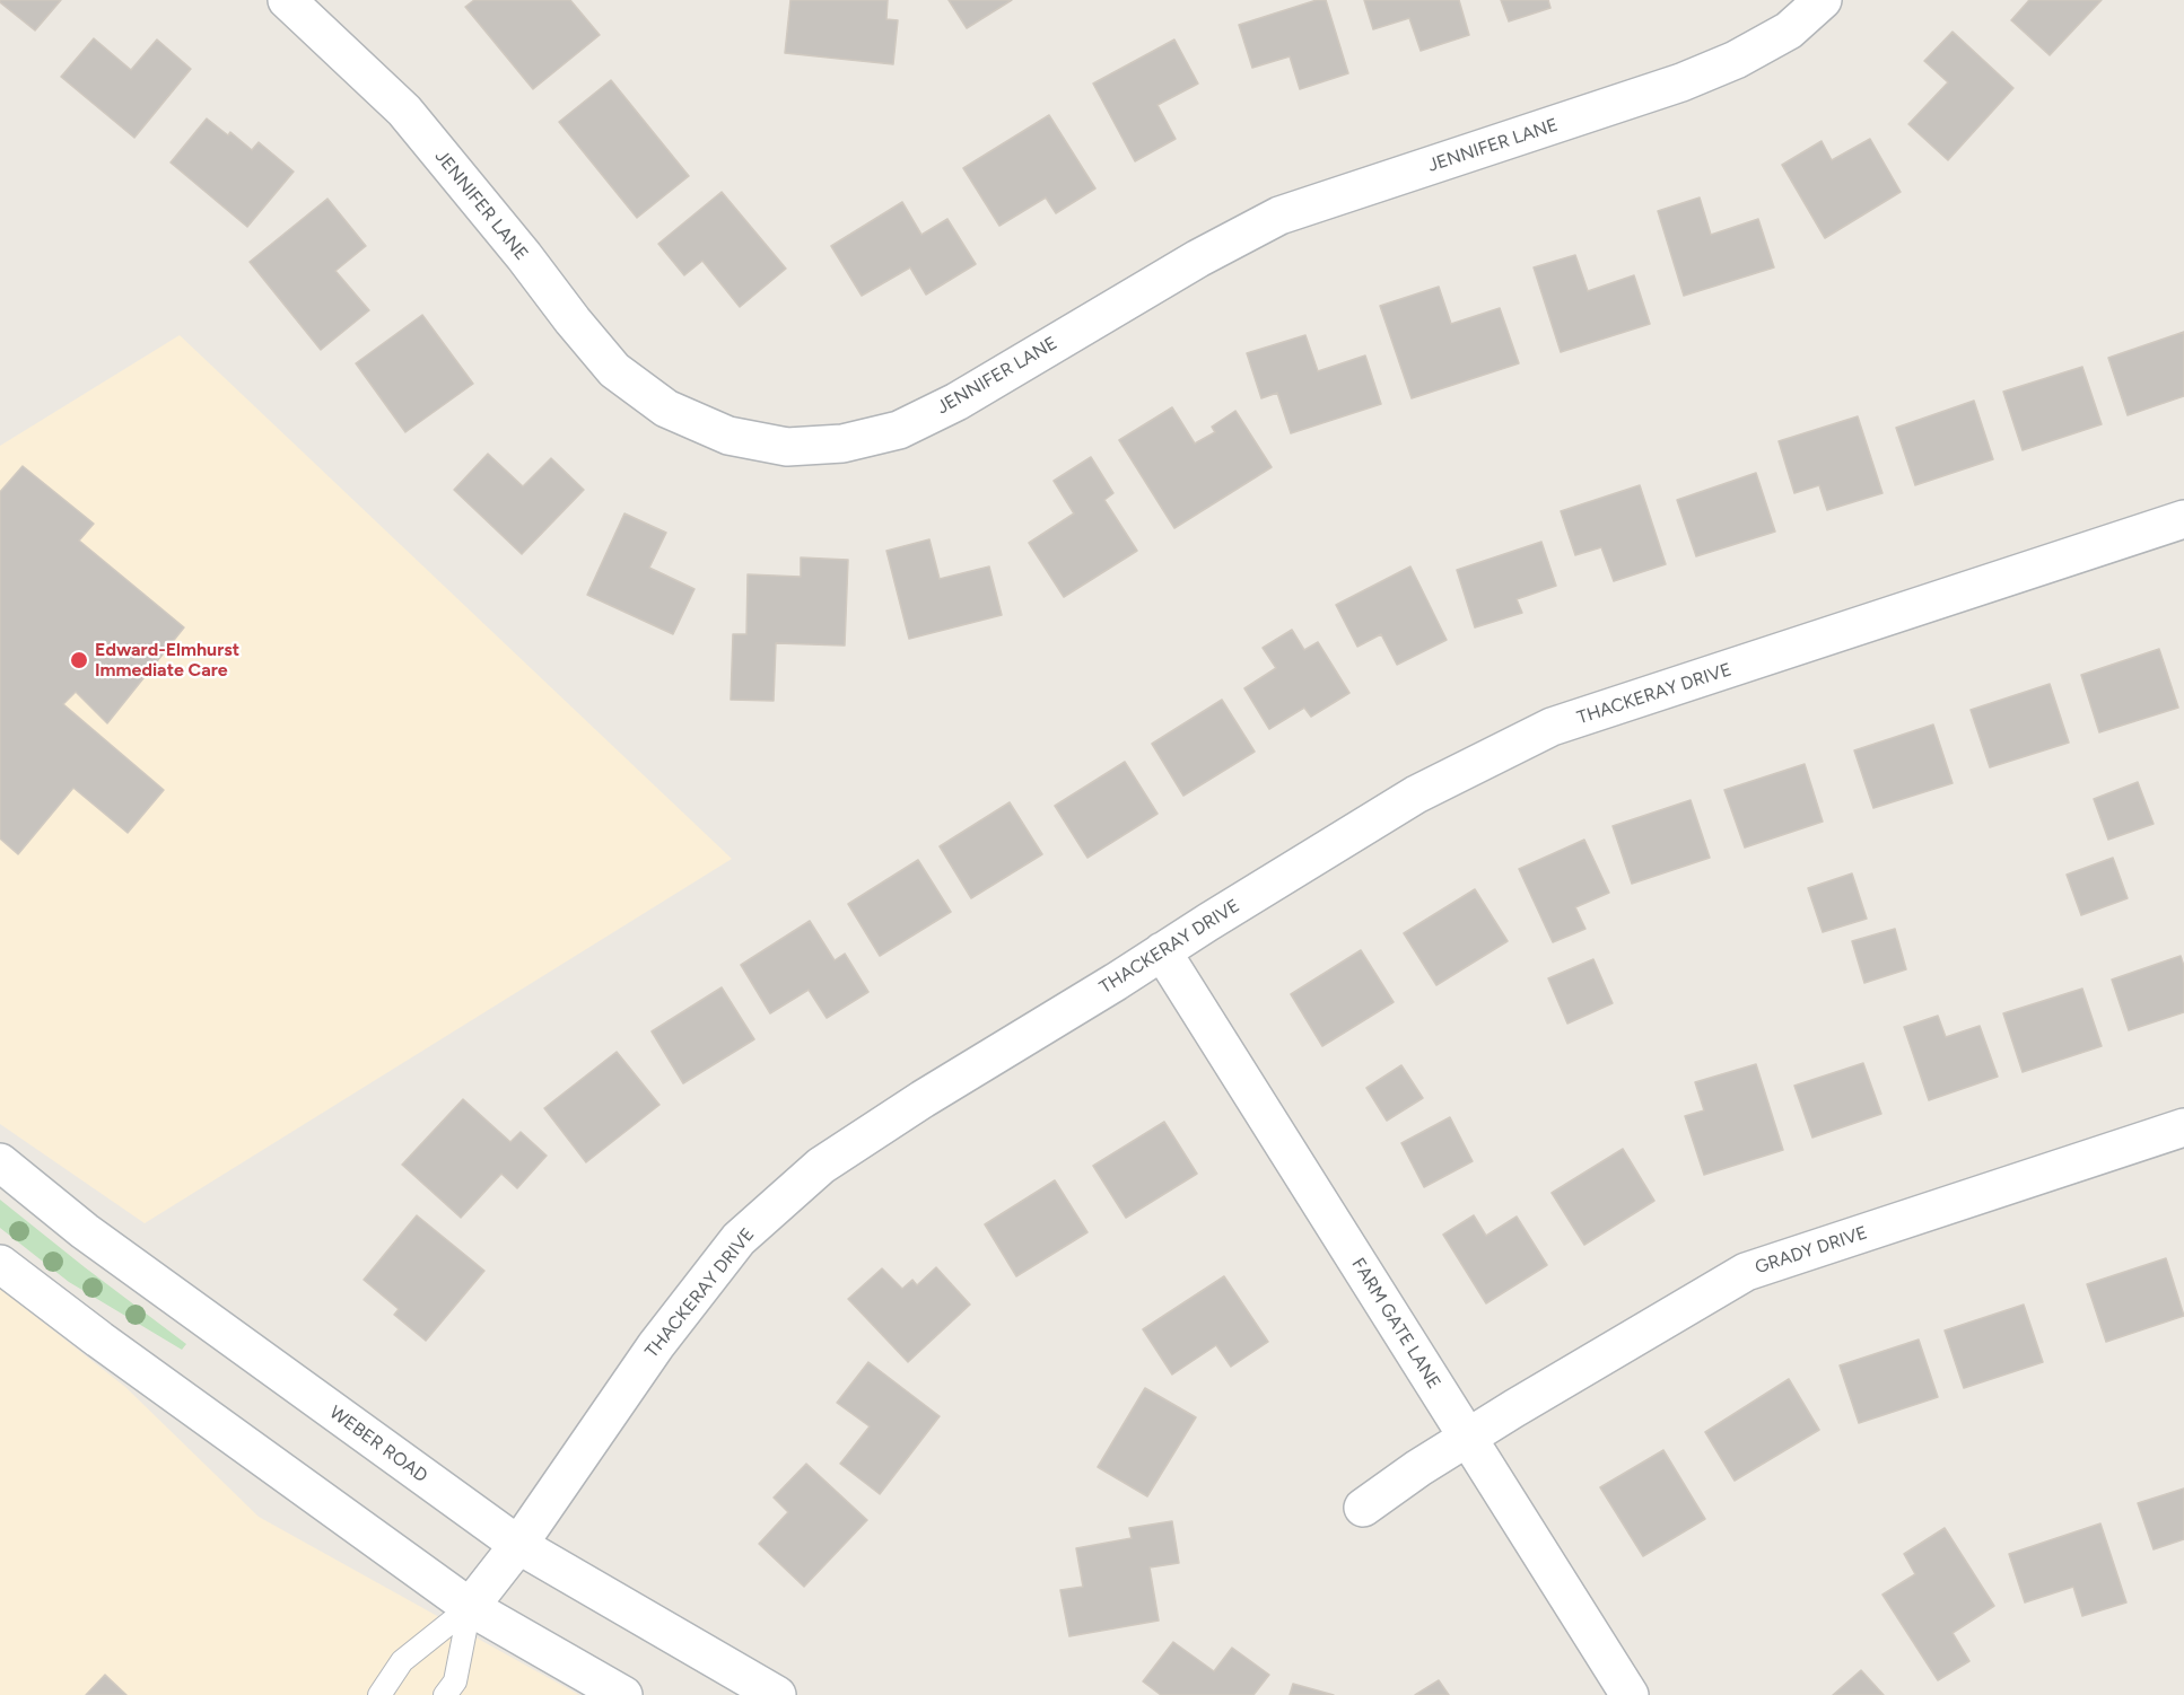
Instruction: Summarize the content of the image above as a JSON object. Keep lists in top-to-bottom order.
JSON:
{
  "streets": {
    "street": [
      "JENNIFER LANE",
      "THACKERAY DRIVE",
      "GRADY DRIVE",
      "FARM GATE LANE",
      "WEBER ROAD"
    ]
  },
  "crossings": [
    ["THACKERAY DRIVE", "FARM GATE LANE"],
    ["THACKERAY DRIVE", "WEBER ROAD"],
    ["GRADY DRIVE", "FARM GATE LANE"]
  ],
  "places": ["Edward-Elmhurst Immediate Care"]
}
